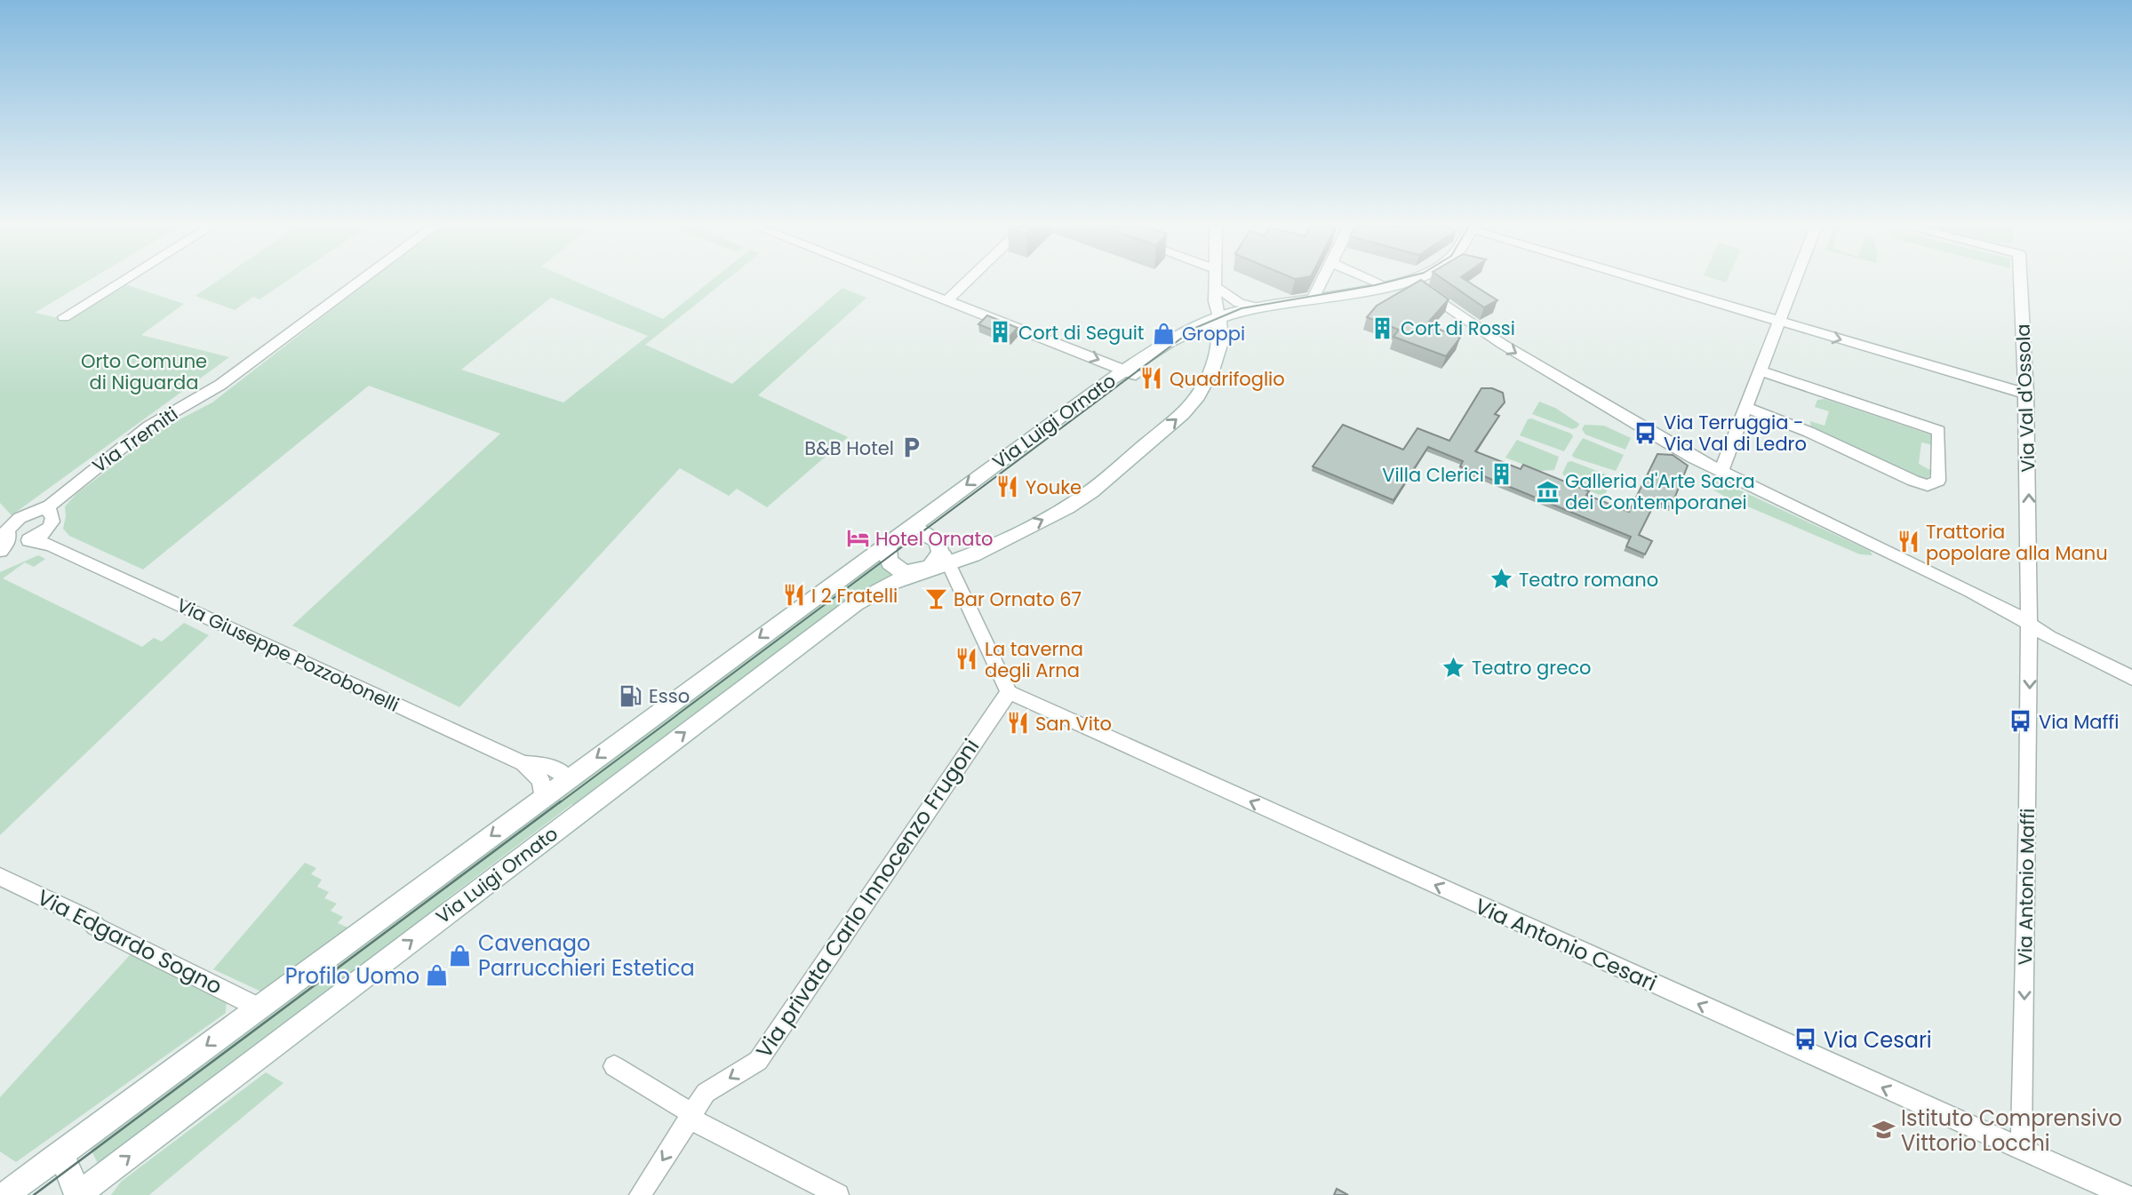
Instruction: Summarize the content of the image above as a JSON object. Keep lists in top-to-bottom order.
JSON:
{
  "streets": {
    "main road": ["Via Luigi Ornato"],
    "street": [
      "Via Val d'Ossola",
      "Via Tremiti",
      "Via Giuseppe Pozzobonelli",
      "Via Antonio Maffi",
      "Via privata Carlo Innocenzo Frugoni",
      "Via Edgardo Sogno",
      "Via Antonio Cesari"
    ]
  },
  "crossings": [
    ["Via Val d'Ossola", "Via Antonio Maffi"],
    ["Via Luigi Ornato", "Via Giuseppe Pozzobonelli"],
    ["Via Luigi Ornato", "Via Edgardo Sogno"],
    ["Via Tremiti", "Via Giuseppe Pozzobonelli"],
    ["Via Antonio Maffi", "Via Antonio Cesari"],
    ["Via privata Carlo Innocenzo Frugoni", "Via Antonio Cesari"]
  ],
  "one_way": [
    "Via Val d'Ossola",
    "Via Antonio Maffi",
    "Via privata Carlo Innocenzo Frugoni",
    "Via Antonio Cesari"
  ],
  "parks": ["Orto Comune di Niguarda"],
  "places": {
    "building": ["Cort di Rossi", "Cort di Seguit", "Villa Clerici"],
    "shop": ["Groppi", "Cavenago Parrucchieri Estetica", "Profilo Uomo"],
    "restaurant": [
      "Quadrifoglio",
      "Youke",
      "Trattoria popolare alla Manu",
      "I 2 Fratelli",
      "La taverna degli Arna",
      "San Vito"
    ],
    "bus stop": ["Via Terruggia - Via Val di Ledro", "Via Maffi", "Via Cesari"],
    "parking": ["B&B Hotel"],
    "museum": ["Galleria d'Arte Sacra dei Contemporanei"],
    "hotel": ["Hotel Ornato"],
    "place": ["Teatro romano", "Teatro greco"],
    "bar": ["Bar Ornato 67"],
    "fuel station": ["Esso"],
    "school or university": ["Istituto Comprensivo Vittorio Locchi"]
  }
}
